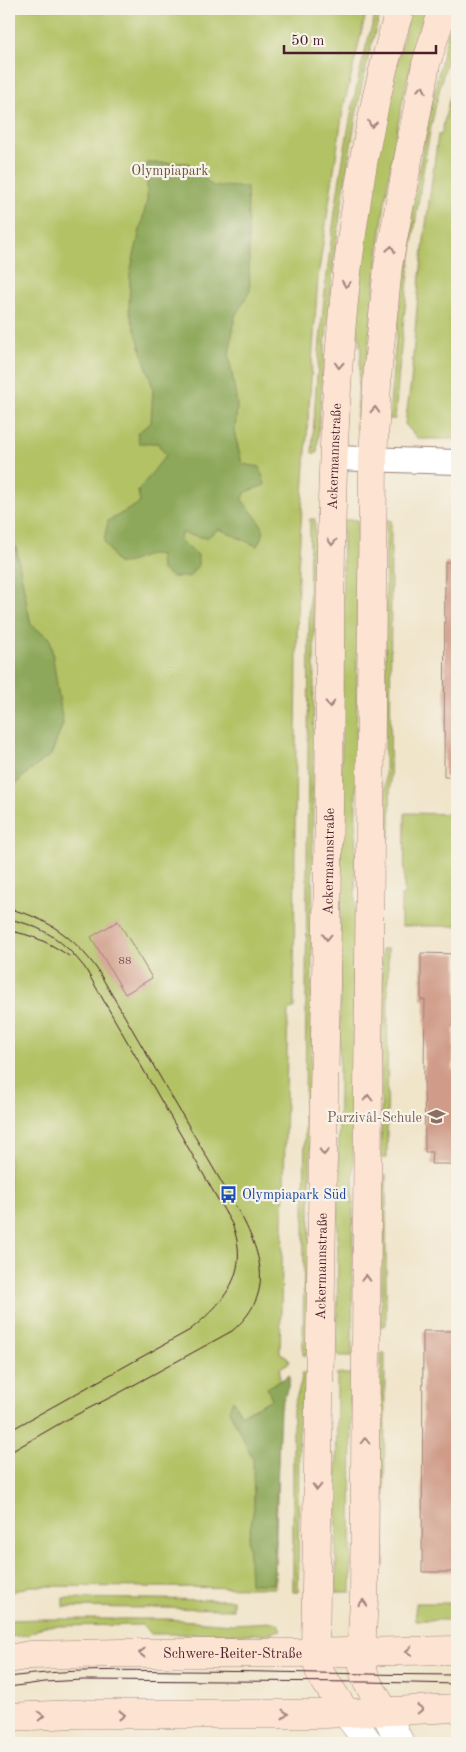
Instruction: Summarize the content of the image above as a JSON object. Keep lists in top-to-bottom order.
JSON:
{
  "streets": {
    "main road": ["Ackermannstraße", "Schwere-Reiter-Straße"]
  },
  "crossings": [
    ["Ackermannstraße", "Schwere-Reiter-Straße"]
  ],
  "parks": ["Olympiapark"],
  "places": {
    "school or university": ["Parzivâl-Schule"],
    "bus stop": ["Olympiapark Süd"]
  },
  "house_numbers": ["88"],
  "scale_bar": "50 m"
}
